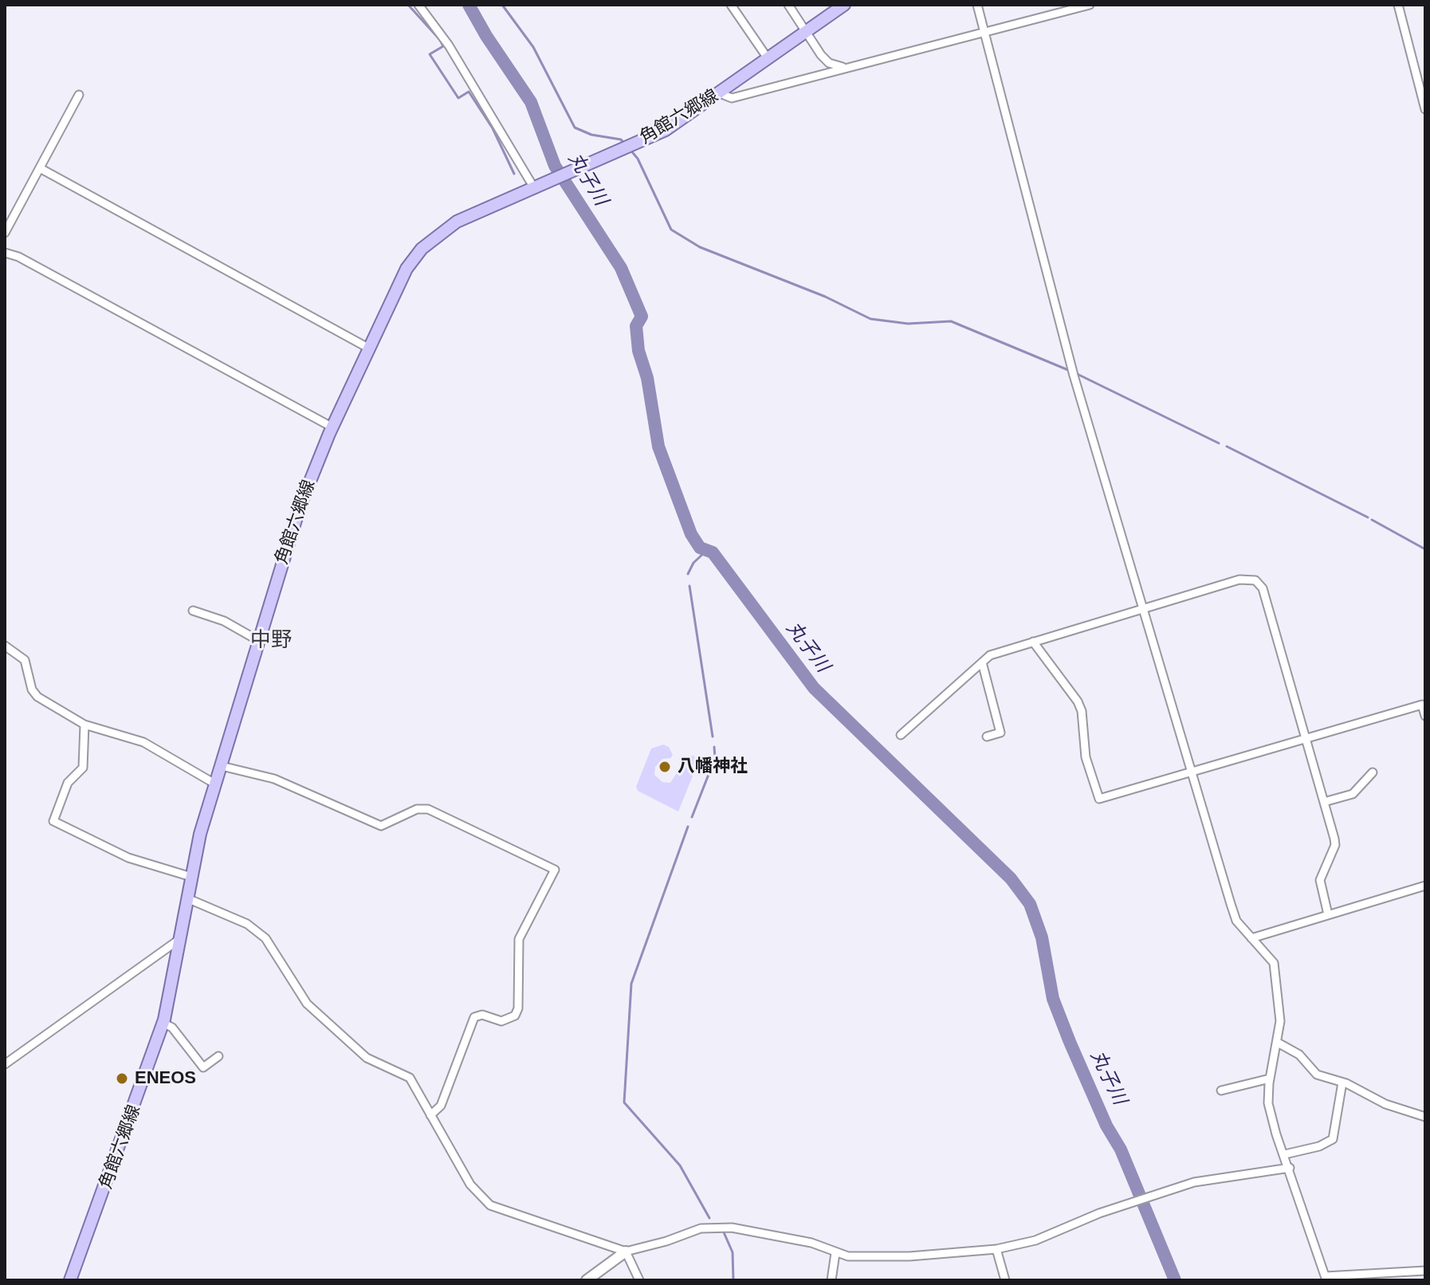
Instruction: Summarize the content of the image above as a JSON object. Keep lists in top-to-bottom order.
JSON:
{
  "streets": {
    "main road": ["角館六郷線"]
  },
  "districts": ["中野"],
  "water": ["丸子川"],
  "places": ["八幡神社", "ENEOS"]
}
